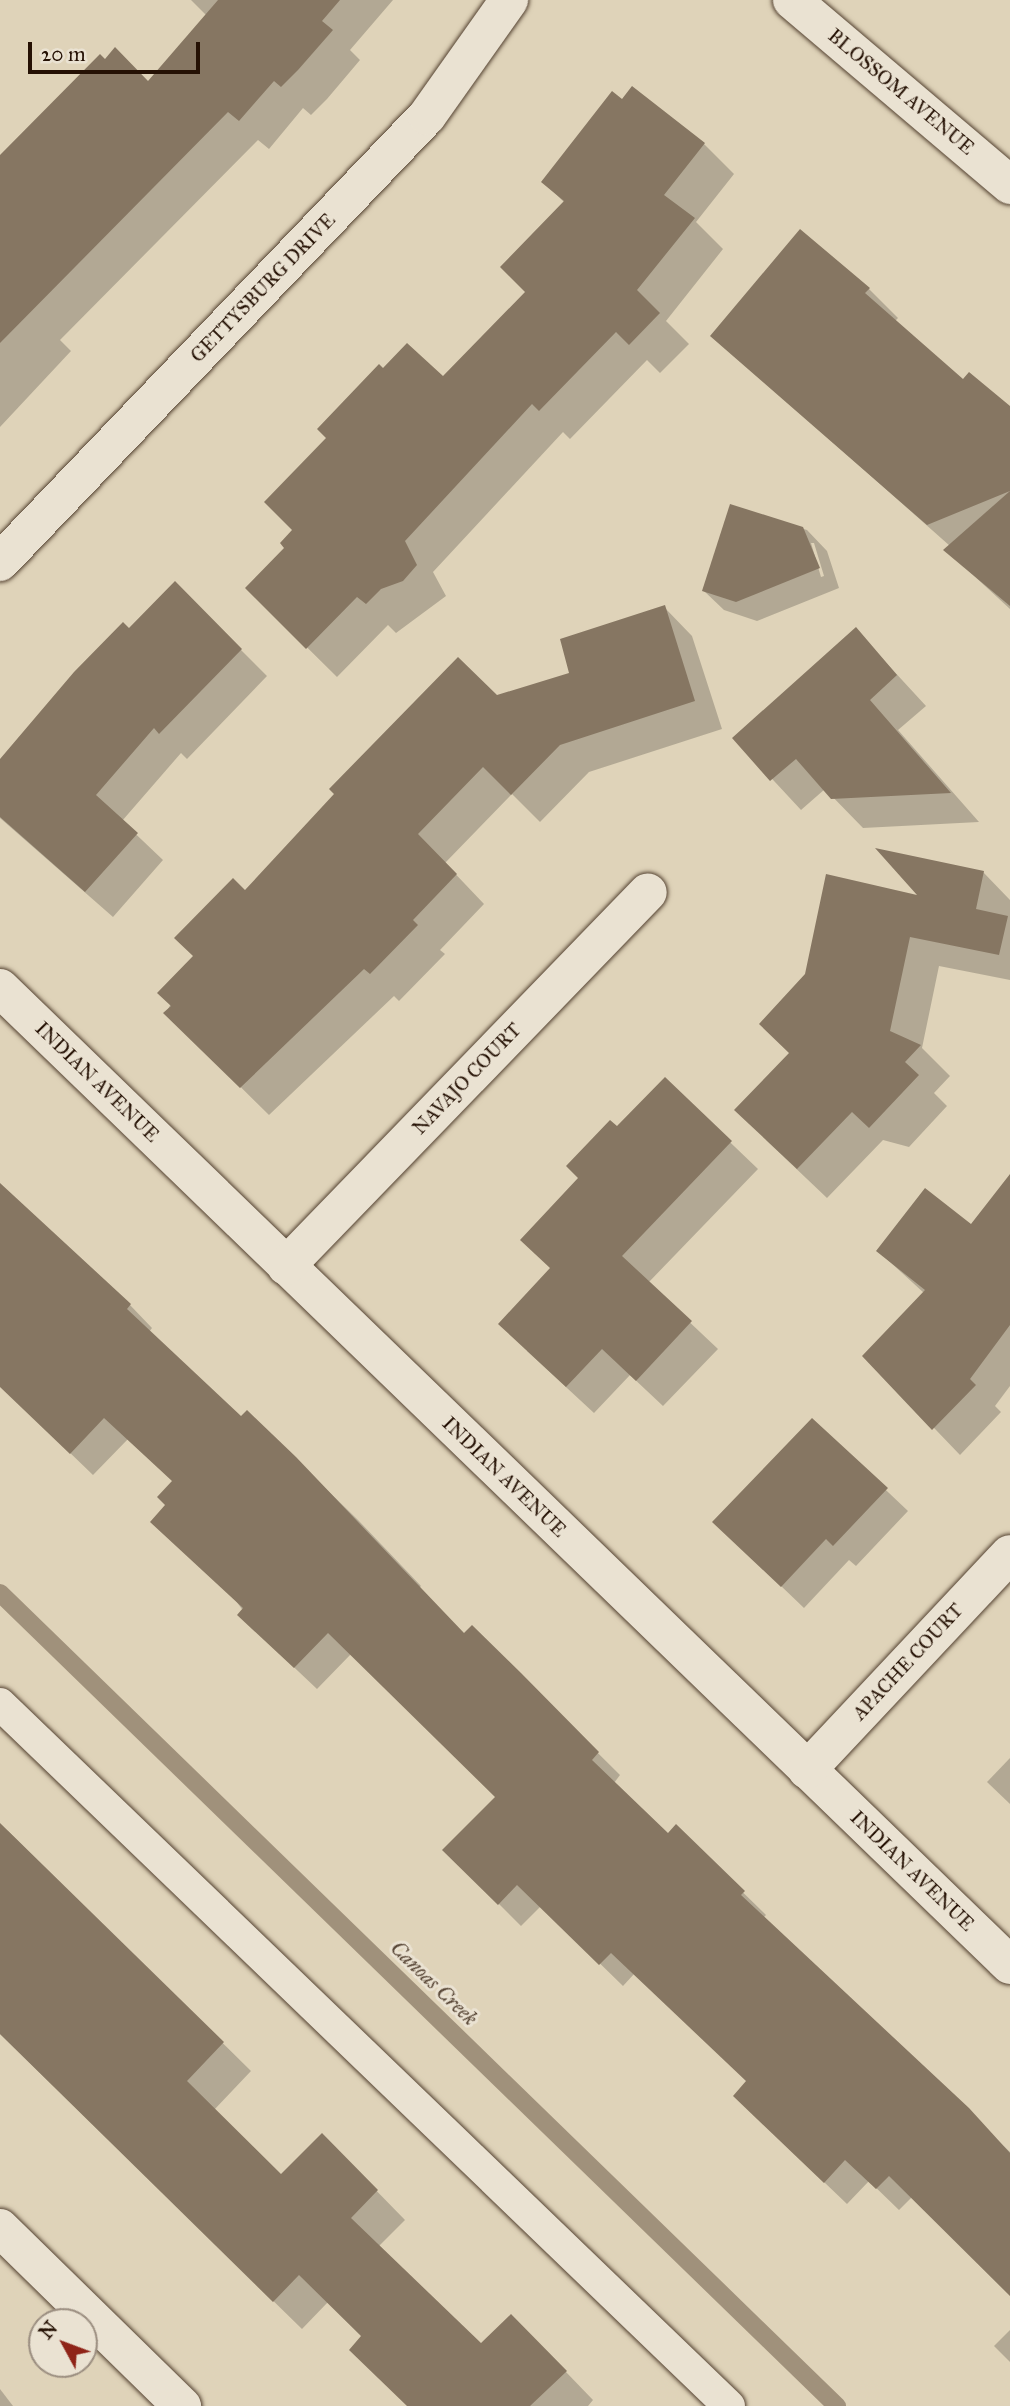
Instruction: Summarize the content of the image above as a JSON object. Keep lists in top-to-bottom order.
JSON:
{
  "streets": {
    "street": [
      "BLOSSOM AVENUE",
      "GETTYSBURG DRIVE",
      "NAVAJO COURT",
      "INDIAN AVENUE",
      "APACHE COURT"
    ]
  },
  "crossings": [
    ["NAVAJO COURT", "INDIAN AVENUE"],
    ["INDIAN AVENUE", "APACHE COURT"]
  ],
  "water": ["Canoas Creek"],
  "scale_bar": "20 m",
  "north": "top left"
}
